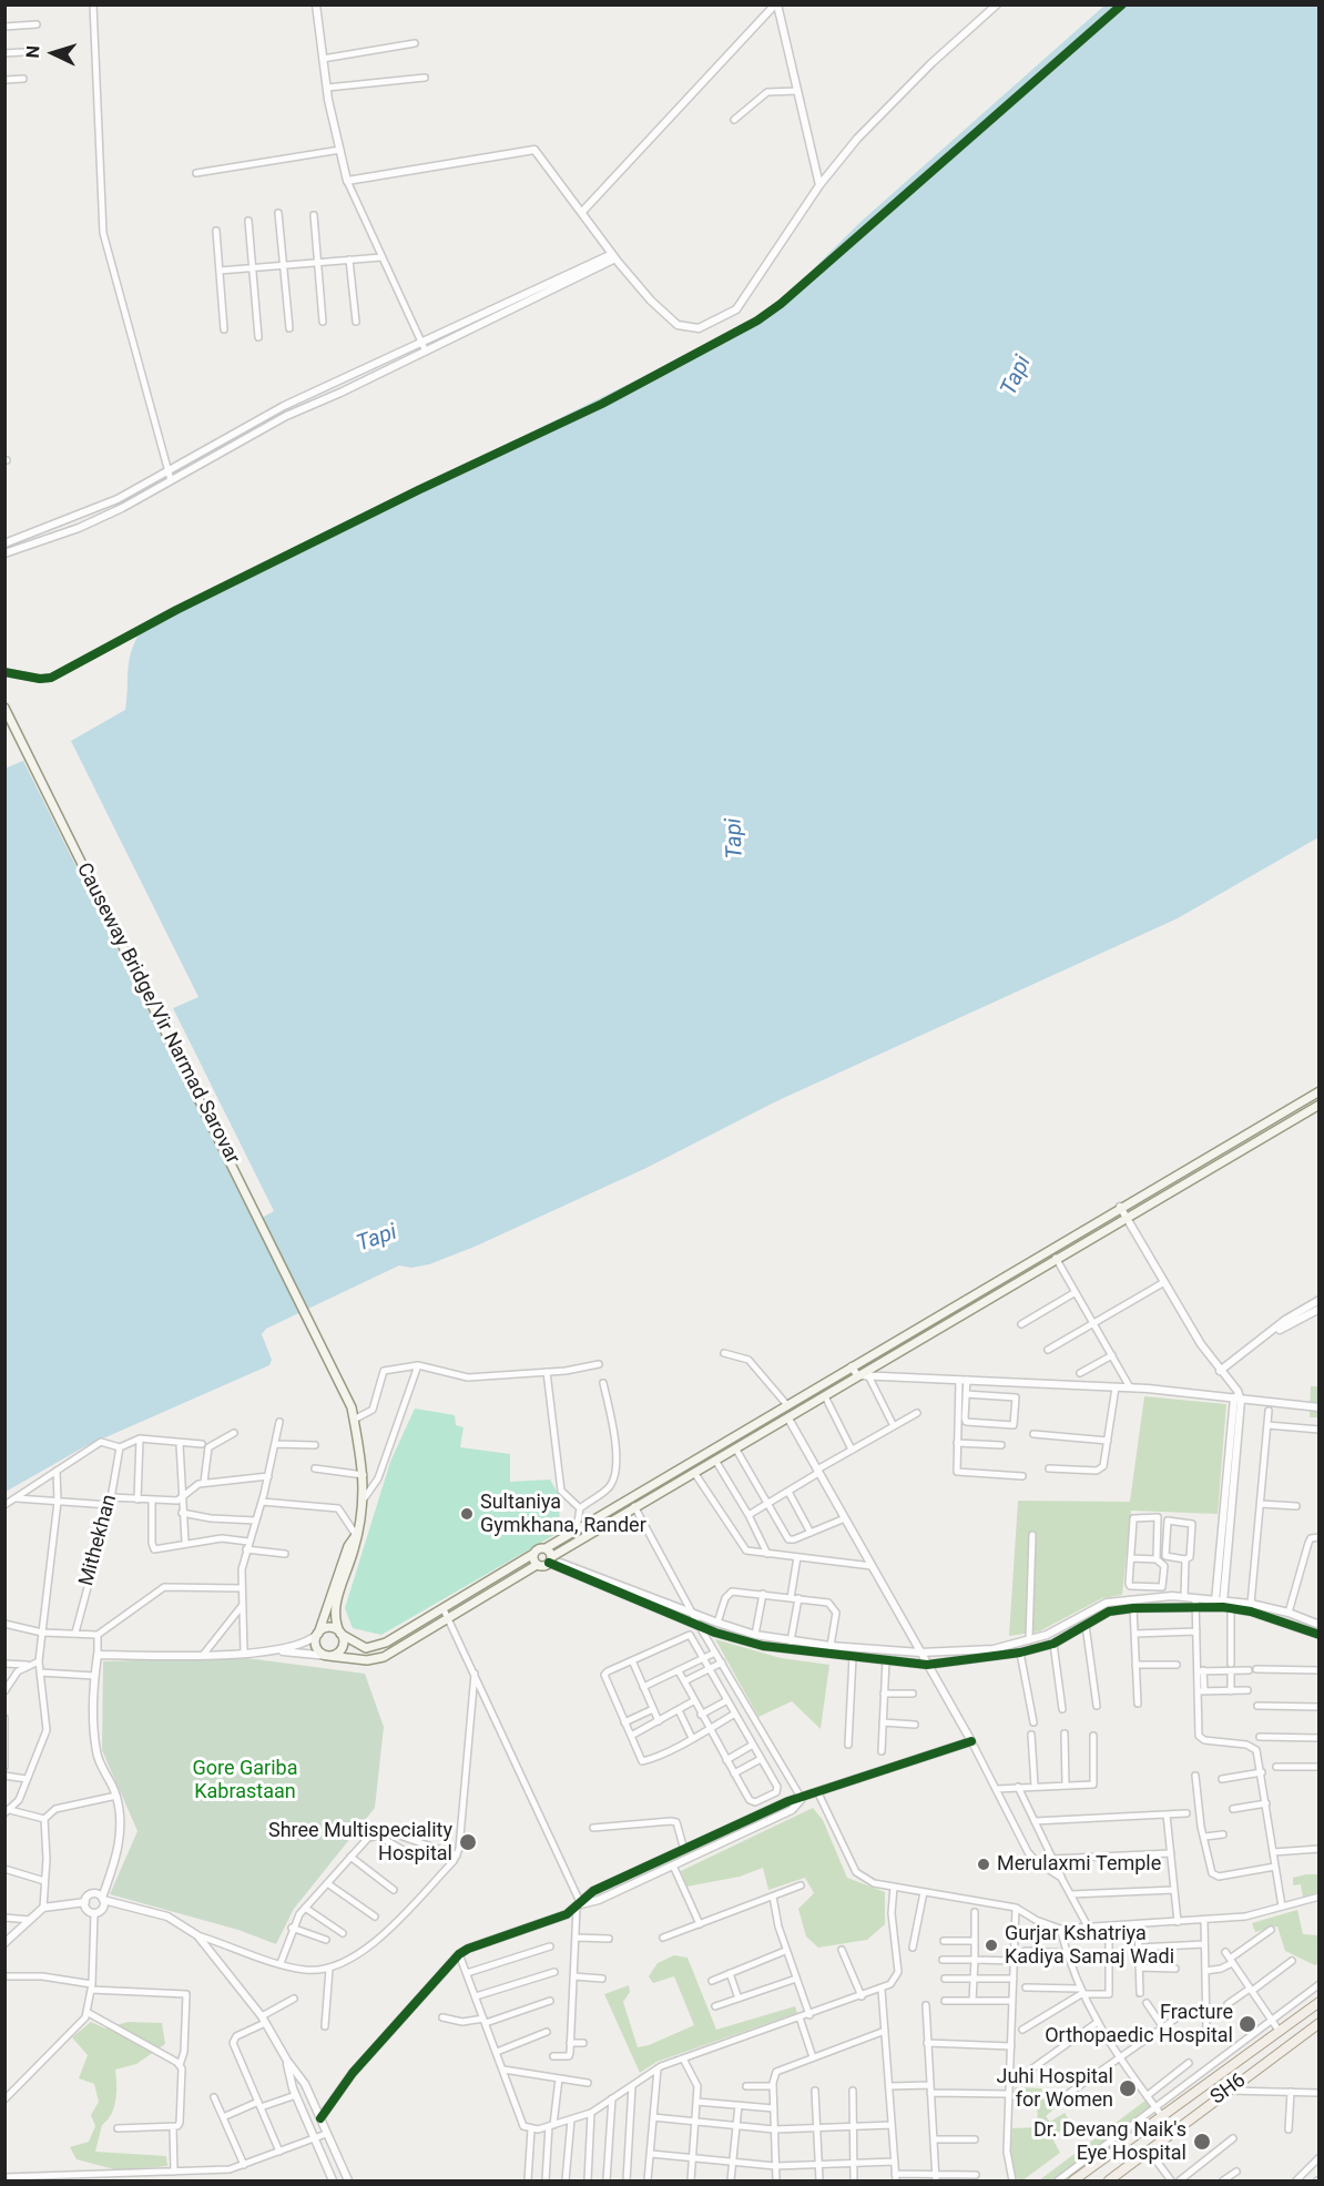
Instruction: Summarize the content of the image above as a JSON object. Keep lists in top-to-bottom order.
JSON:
{
  "streets": {
    "main road": ["Causeway Bridge/Vir Narmad Sarovar", "SH6"],
    "street": ["Mithekhan"]
  },
  "water": ["Tapi"],
  "parks": ["Gore Gariba Kabrastaan"],
  "places": [
    "Sultaniya Gymkhana, Rander",
    "Shree Multispeciality Hospital",
    "Merulaxmi Temple",
    "Gurjar Kshatriya Kadiya Samaj Wadi",
    "Fracture Orthopaedic Hospital",
    "Juhi Hospital for Women",
    "Dr. Devang Naik's Eye Hospital"
  ],
  "north": "left"
}
